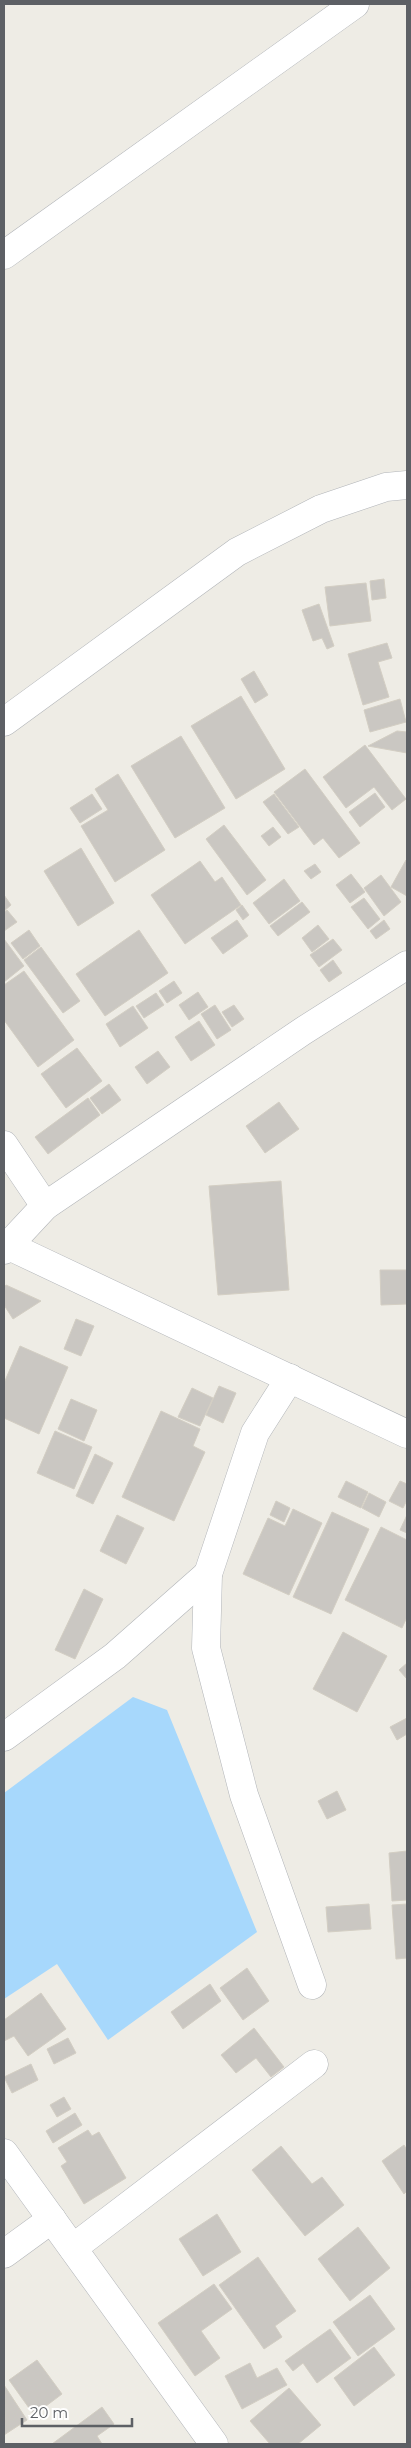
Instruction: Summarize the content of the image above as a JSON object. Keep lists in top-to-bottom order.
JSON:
{
  "scale_bar": "20 m"
}
